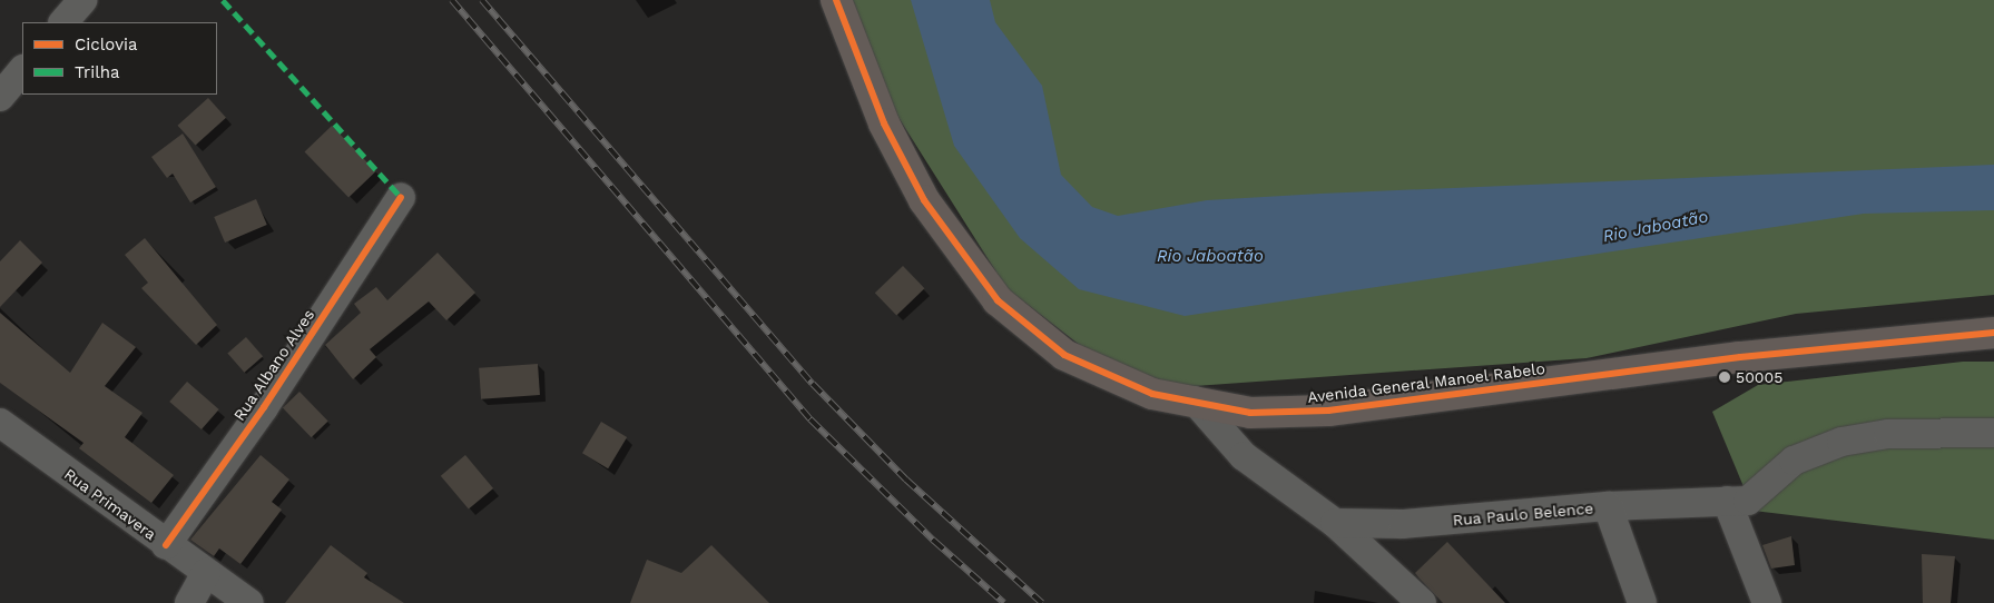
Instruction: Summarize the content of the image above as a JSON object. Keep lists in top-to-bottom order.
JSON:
{
  "streets": {
    "main road": ["Avenida General Manoel Rabelo"],
    "street": ["Rua Albano Alves", "Rua Primavera", "Rua Paulo Belence"]
  },
  "crossings": [
    ["Rua Albano Alves", "Rua Primavera"]
  ],
  "water": ["Rio Jaboatão"],
  "places": ["50005"],
  "legend": ["Ciclovia", "Trilha"]
}
